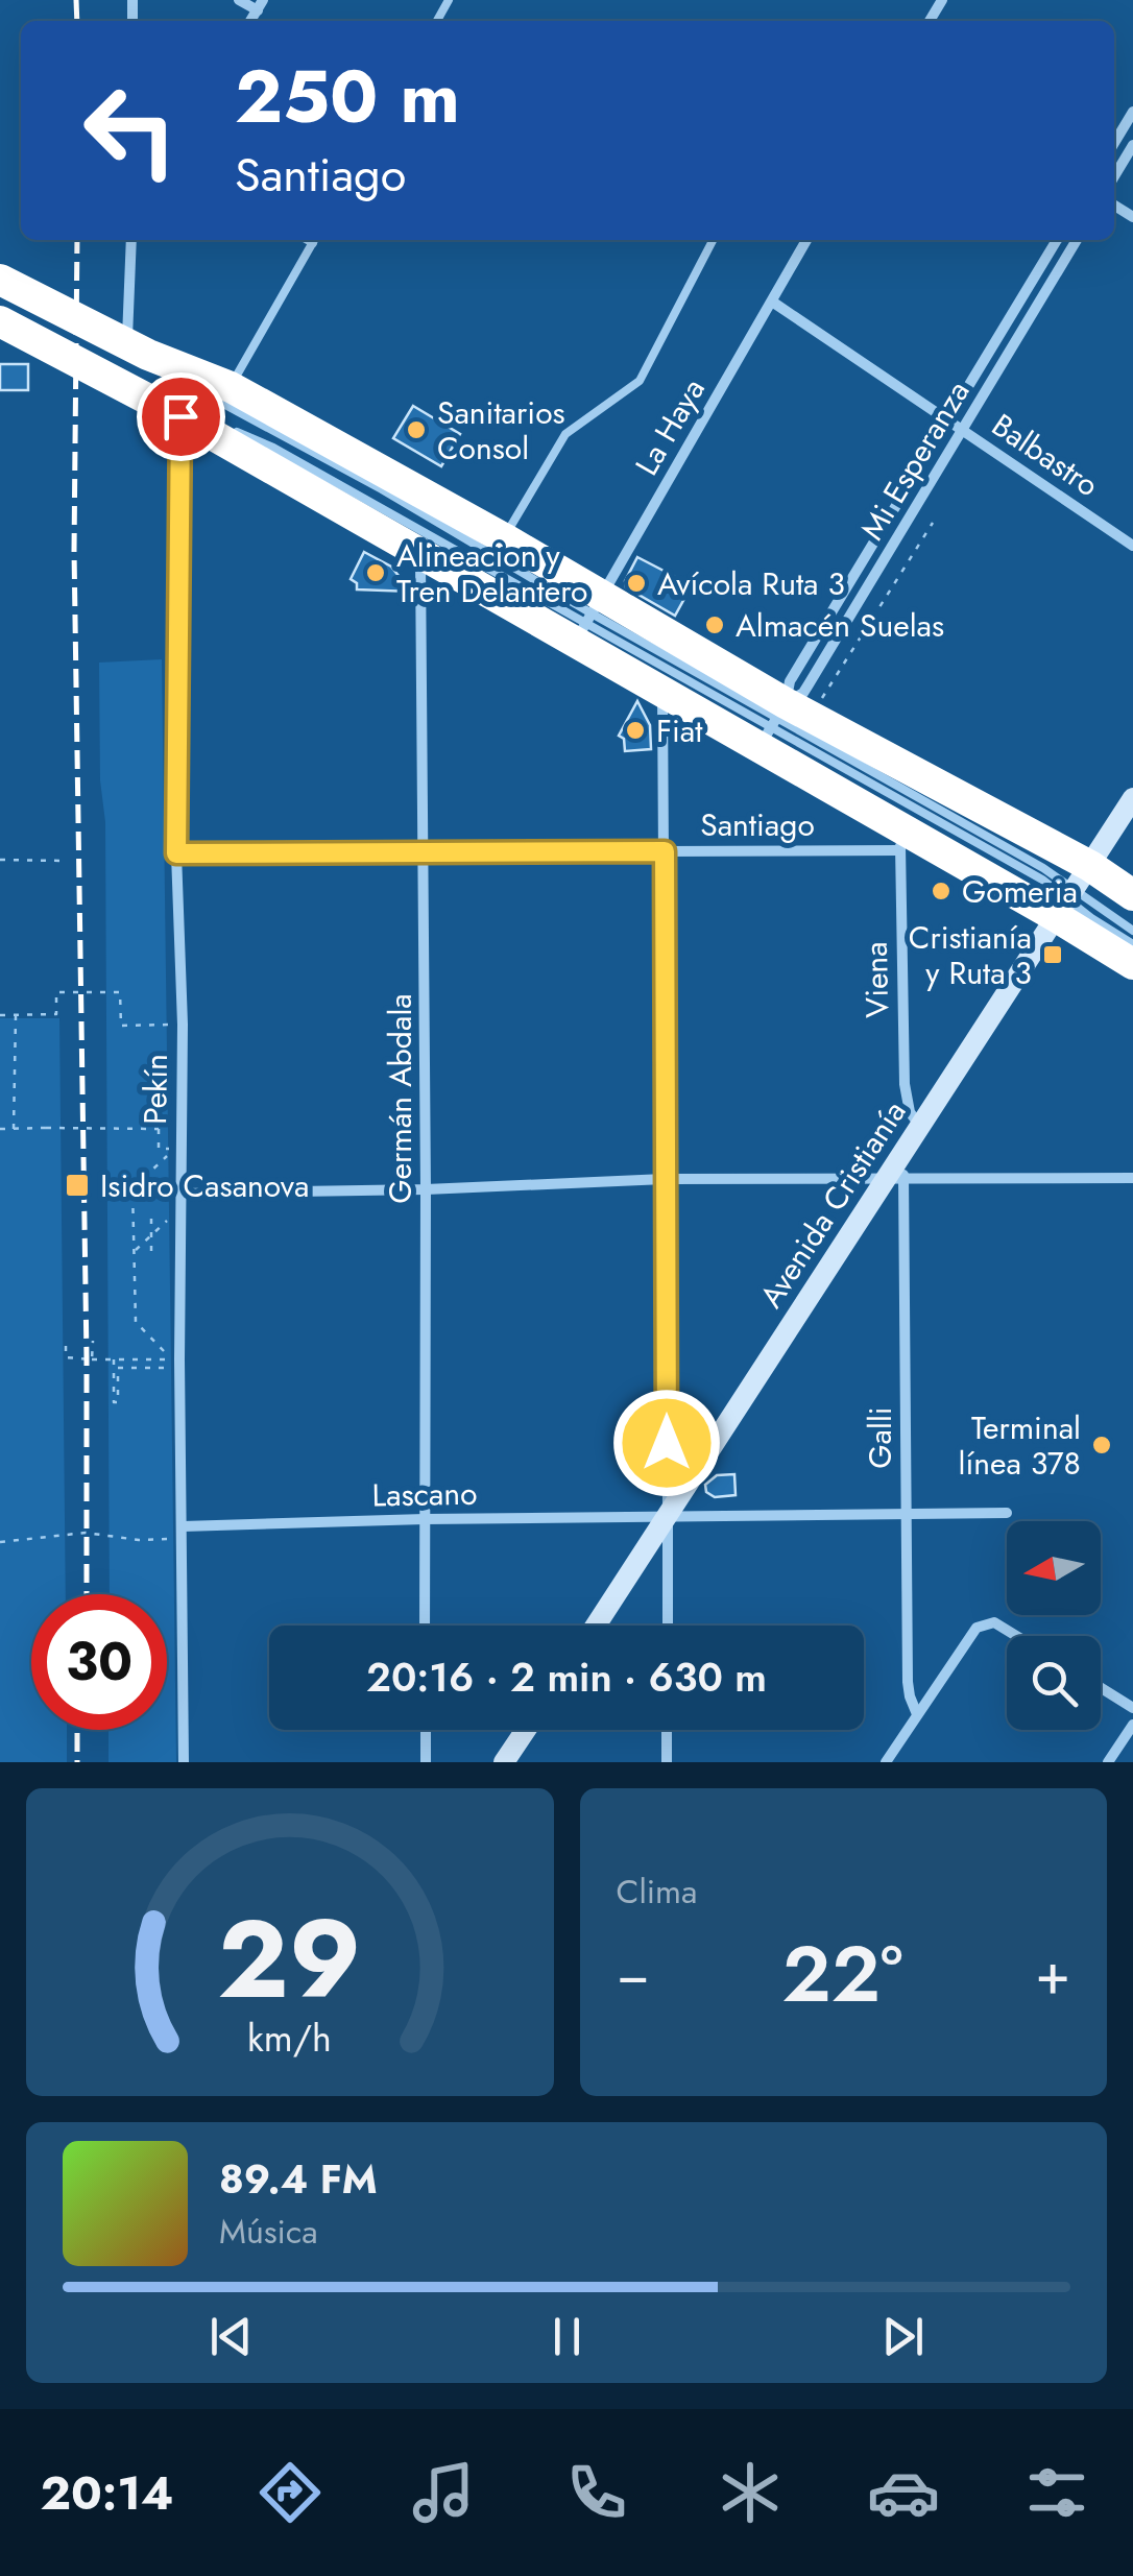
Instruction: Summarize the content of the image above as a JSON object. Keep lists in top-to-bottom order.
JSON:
{
  "streets": {
    "main road": ["Avenida Cristianía"],
    "street": [
      "La Haya",
      "Balbastro",
      "Mi Esperanza",
      "Santiago",
      "Viena",
      "Pekín",
      "Germán Abdala",
      "Galli",
      "Lascano"
    ]
  },
  "crossings": [
    ["La Haya", "Balbastro"],
    ["Balbastro", "Mi Esperanza"],
    ["Santiago", "Viena"],
    ["Santiago", "Pekín"],
    ["Santiago", "Germán Abdala"],
    ["Viena", "Avenida Cristianía"],
    ["Pekín", "Lascano"],
    ["Germán Abdala", "Lascano"],
    ["Avenida Cristianía", "Galli"],
    ["Avenida Cristianía", "Lascano"],
    ["Galli", "Lascano"]
  ],
  "places": {
    "other": [
      "Sanitarios Consol",
      "Alineacion y Tren Delantero",
      "Avícola Ruta 3",
      "Almacén Suelas",
      "Fiat",
      "Gomeria",
      "Terminal línea 378"
    ],
    "transit": ["Cristianía y Ruta 3", "Isidro Casanova"]
  },
  "north": "left",
  "page": {
    "turn": ["250 m", "Santiago"],
    "limit": "30",
    "trip": "20:16 · 2 min · 630 m",
    "tile": "Clima",
    "heat": ["−", "22°", "+"],
    "song": ["89.4 FM", "Música"],
    "tabs": "20:14",
    "gauge": ["29", "km/h"]
  }
}
